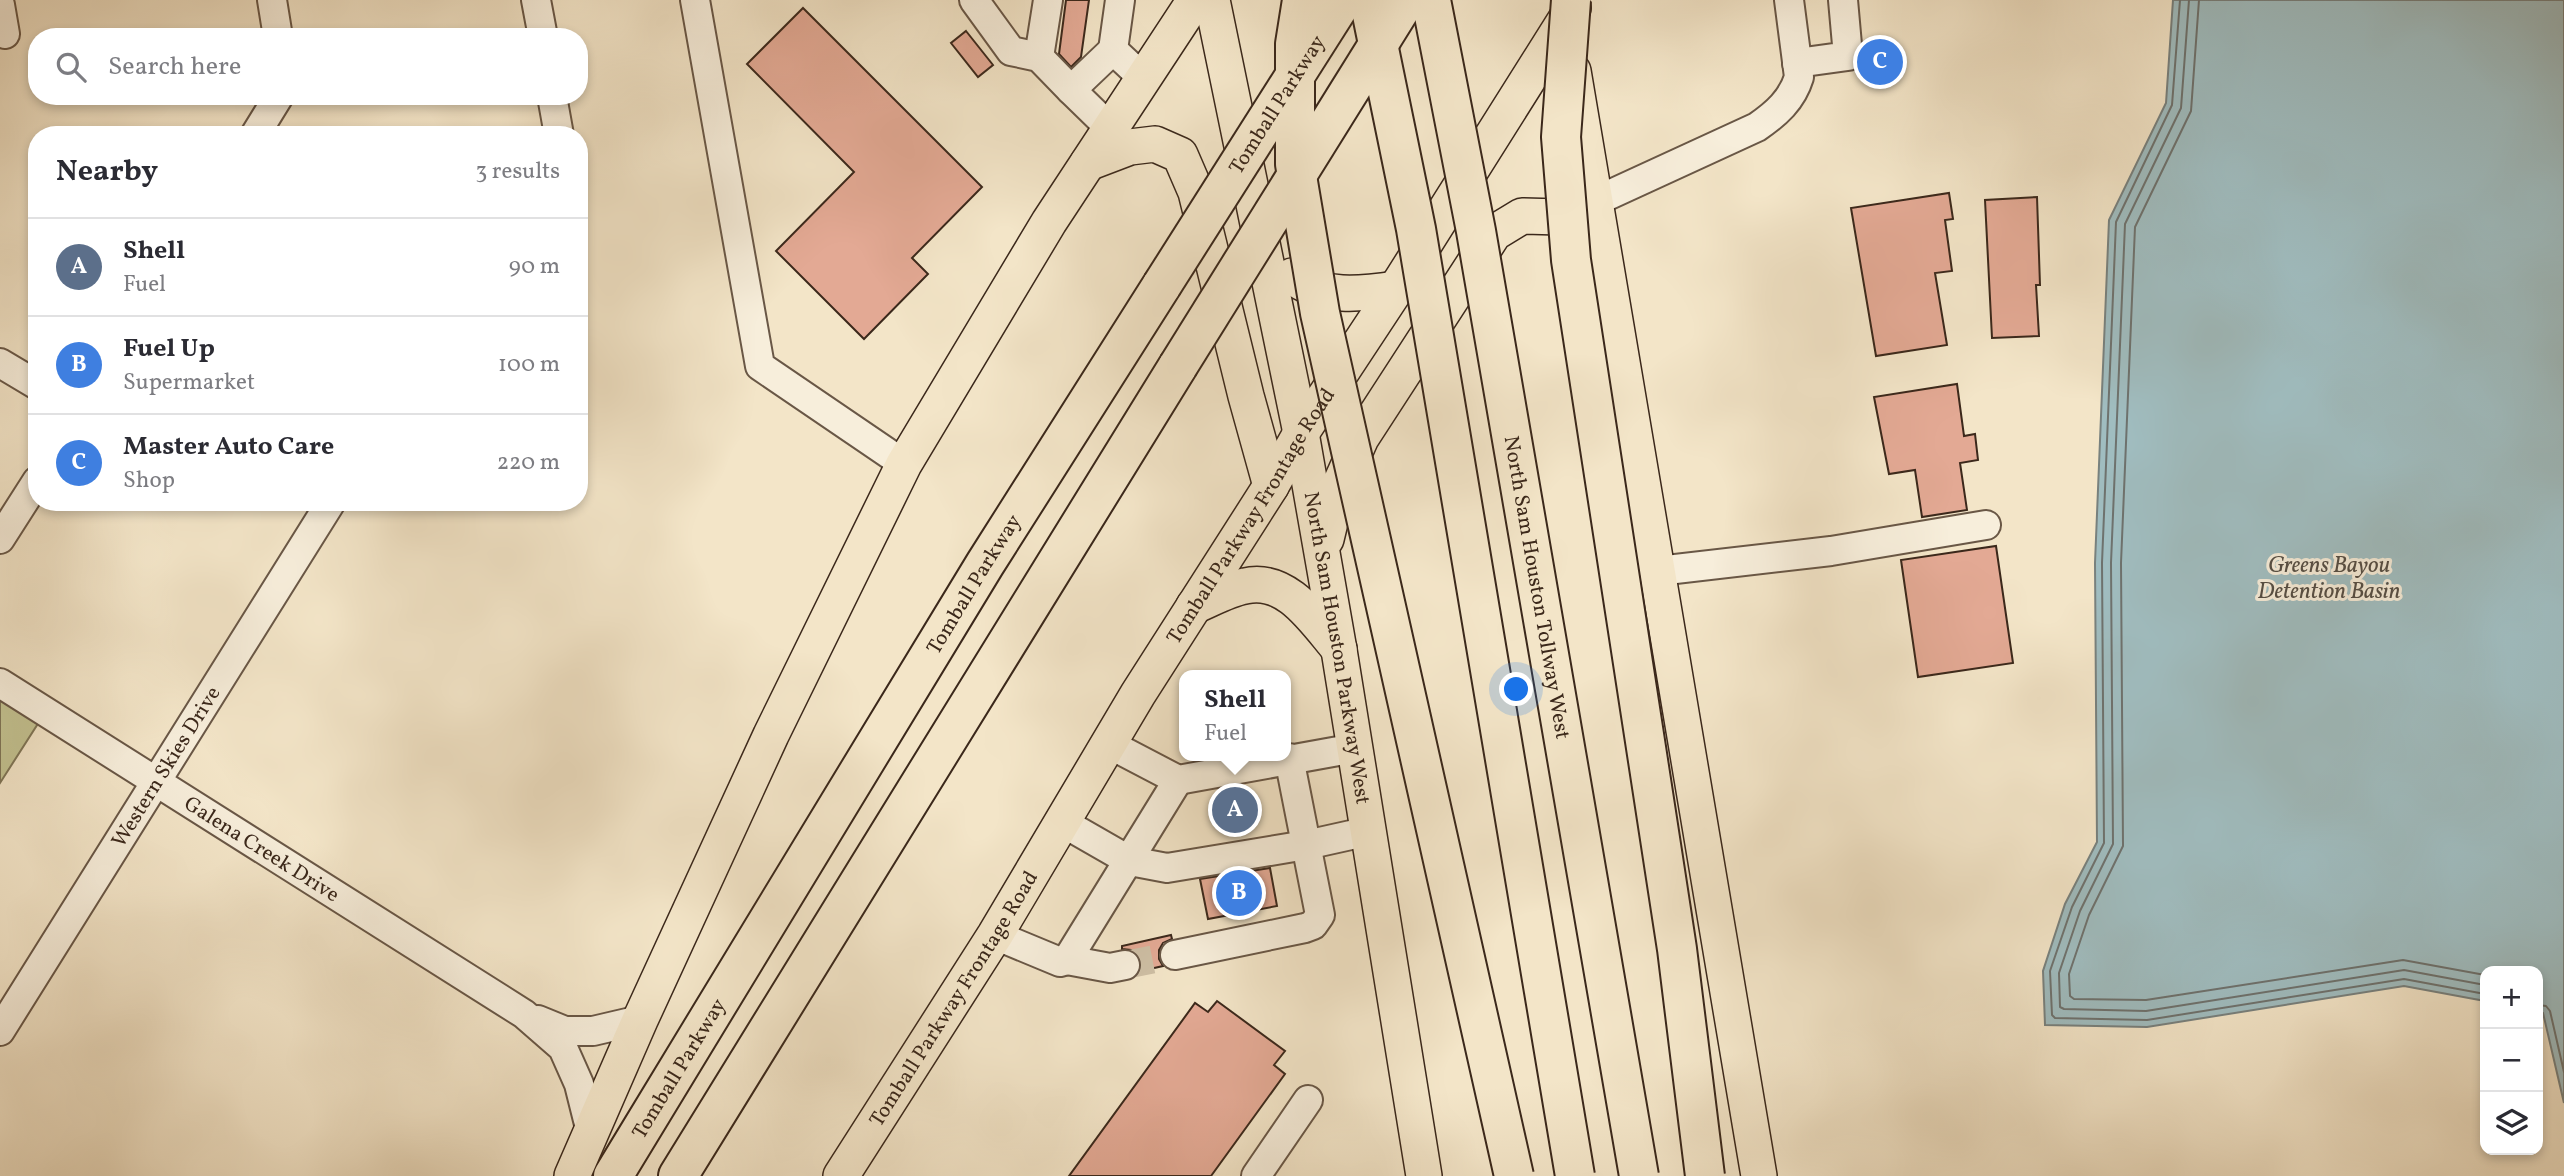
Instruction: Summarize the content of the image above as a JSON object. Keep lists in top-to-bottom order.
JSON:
{
  "streets": {
    "highway": ["Tomball Parkway", "North Sam Houston Tollway West"],
    "main road": ["Tomball Parkway Frontage Road", "North Sam Houston Parkway West"],
    "street": ["Western Skies Drive", "Galena Creek Drive"]
  },
  "crossings": [
    ["Tomball Parkway Frontage Road", "North Sam Houston Parkway West"],
    ["Western Skies Drive", "Galena Creek Drive"]
  ],
  "water": ["Greens Bayou Detention Basin"],
  "page": {
    "search": "Search here",
    "pins": ["C", "A", "B"],
    "heading": ["Nearby", "3 results"],
    "list": [
      {
        "mark": "A",
        "name": "Shell",
        "note": "Fuel",
        "value": "90 m"
      },
      {
        "mark": "B",
        "name": "Fuel Up",
        "note": "Supermarket",
        "value": "100 m"
      },
      {
        "mark": "C",
        "name": "Master Auto Care",
        "note": "Shop",
        "value": "220 m"
      }
    ],
    "popup": ["Shell", "Fuel"],
    "map_buttons": ["+", "−"]
  }
}
